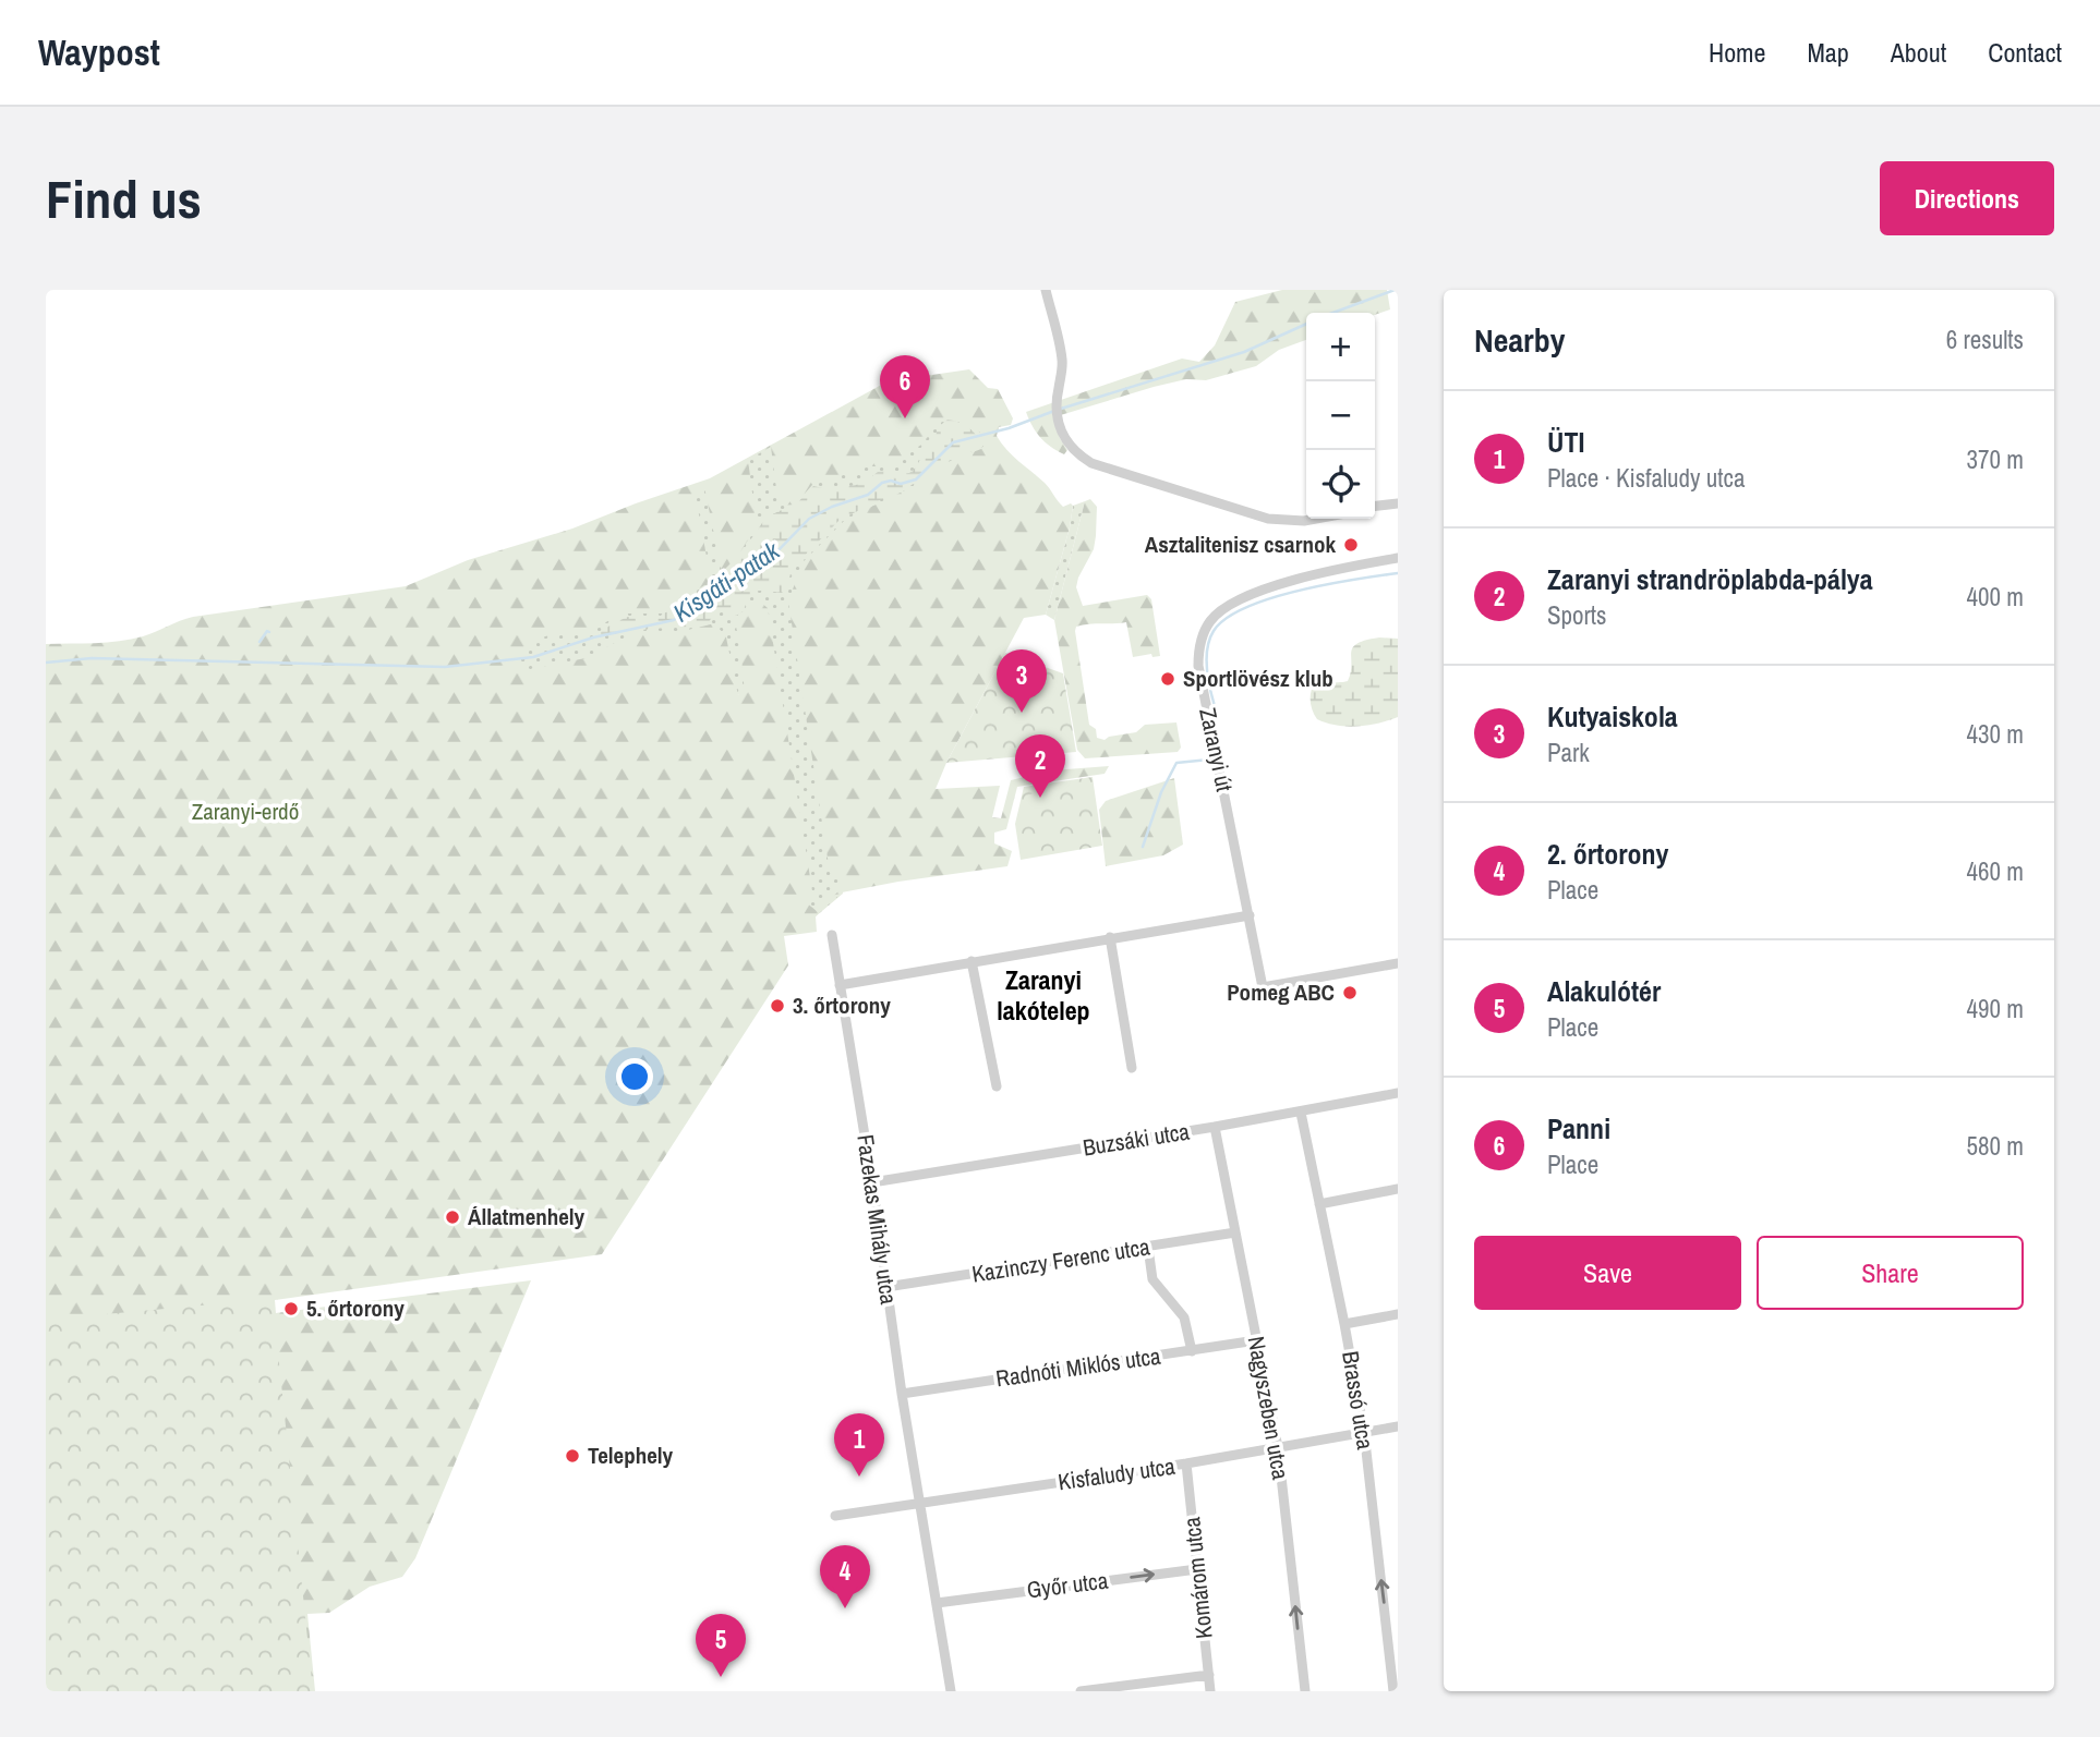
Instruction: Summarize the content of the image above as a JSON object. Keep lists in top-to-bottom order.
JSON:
{
  "streets": {
    "street": [
      "Zaranyi út",
      "Buzsáki utca",
      "Fazekas Mihály utca",
      "Kazinczy Ferenc utca",
      "Radnóti Miklós utca",
      "Brassó utca",
      "Nagyszeben utca",
      "Kisfaludy utca",
      "Komárom utca",
      "Győr utca"
    ]
  },
  "crossings": [
    ["Buzsáki utca", "Fazekas Mihály utca"],
    ["Buzsáki utca", "Brassó utca"],
    ["Buzsáki utca", "Nagyszeben utca"],
    ["Fazekas Mihály utca", "Kazinczy Ferenc utca"],
    ["Fazekas Mihály utca", "Radnóti Miklós utca"],
    ["Fazekas Mihály utca", "Kisfaludy utca"],
    ["Fazekas Mihály utca", "Győr utca"],
    ["Kazinczy Ferenc utca", "Nagyszeben utca"],
    ["Radnóti Miklós utca", "Nagyszeben utca"],
    ["Brassó utca", "Kisfaludy utca"],
    ["Nagyszeben utca", "Kisfaludy utca"],
    ["Kisfaludy utca", "Komárom utca"],
    ["Komárom utca", "Győr utca"]
  ],
  "one_way": ["Brassó utca", "Nagyszeben utca", "Győr utca"],
  "districts": ["Zaranyi lakótelep"],
  "water": ["Kisgáti-patak"],
  "parks": ["Zaranyi-erdő"],
  "places": [
    "Asztalitenisz csarnok",
    "Sportlövész klub",
    "Pomeg ABC",
    "3. őrtorony",
    "Állatmenhely",
    "5. őrtorony",
    "Telephely"
  ],
  "page": {
    "header": "Waypost",
    "nav": [
      "Home",
      "Map",
      "About",
      "Contact"
    ],
    "buttons": [
      "Directions",
      ["Save", "Share"]
    ],
    "title": "Find us",
    "heading": ["Nearby", "6 results"],
    "map_buttons": ["+", "−"],
    "pins": [
      "6",
      "3",
      "2",
      "1",
      "4",
      "5"
    ],
    "list": [
      {
        "mark": "1",
        "name": "ÜTI",
        "note": "Place · Kisfaludy utca",
        "value": "370 m"
      },
      {
        "mark": "2",
        "name": "Zaranyi strandröplabda-pálya",
        "note": "Sports",
        "value": "400 m"
      },
      {
        "mark": "3",
        "name": "Kutyaiskola",
        "note": "Park",
        "value": "430 m"
      },
      {
        "mark": "4",
        "name": "2. őrtorony",
        "note": "Place",
        "value": "460 m"
      },
      {
        "mark": "5",
        "name": "Alakulótér",
        "note": "Place",
        "value": "490 m"
      },
      {
        "mark": "6",
        "name": "Panni",
        "note": "Place",
        "value": "580 m"
      }
    ]
  }
}
